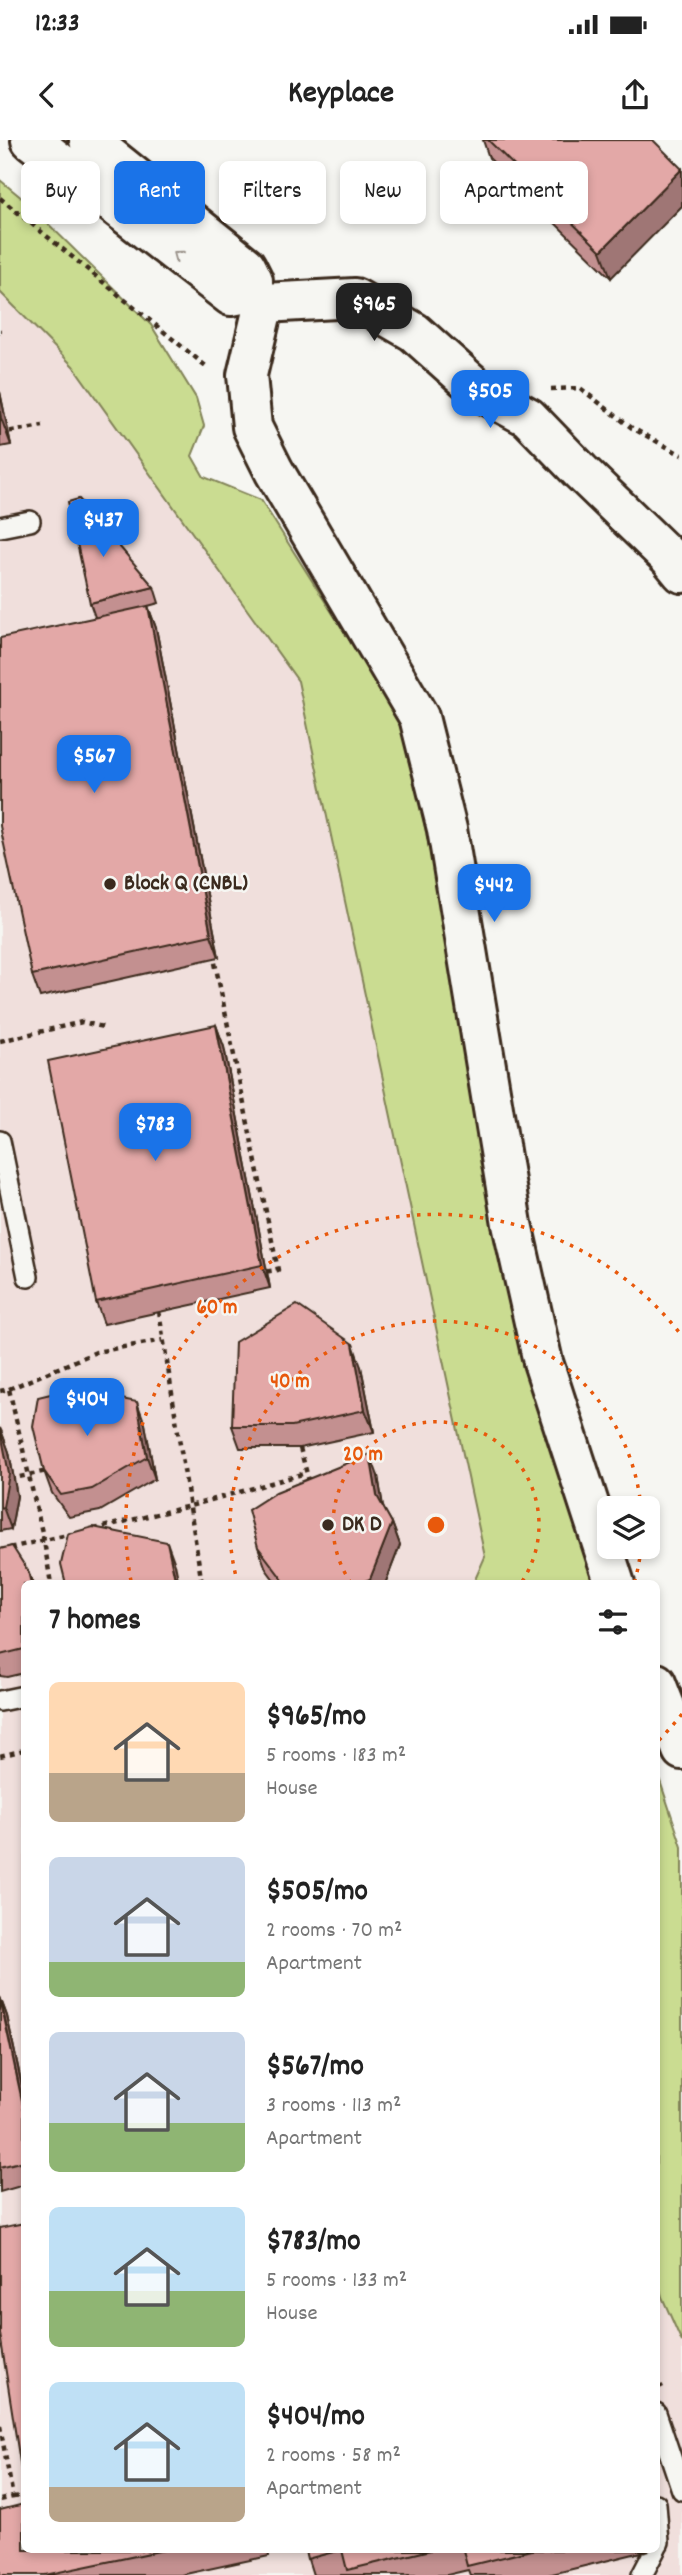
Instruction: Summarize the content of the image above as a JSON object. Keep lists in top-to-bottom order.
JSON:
{
  "places": ["Block Q (CNBL)", "DK D"],
  "page": {
    "status": "12:33",
    "header": "Keyplace",
    "chip": [
      "Buy",
      "Rent",
      "Filters",
      "New",
      "Apartment"
    ],
    "price": [
      "$965",
      "$505",
      "$437",
      "$567",
      "$442",
      "$783",
      "$404"
    ],
    "heading": "7 homes",
    "list": [
      {
        "name": "$965/mo",
        "note": "5 rooms · 183 m² · House"
      },
      {
        "name": "$505/mo",
        "note": "2 rooms · 70 m² · Apartment"
      },
      {
        "name": "$567/mo",
        "note": "3 rooms · 113 m² · Apartment"
      },
      {
        "name": "$783/mo",
        "note": "5 rooms · 133 m² · House"
      },
      {
        "name": "$404/mo",
        "note": "2 rooms · 58 m² · Apartment"
      }
    ]
  },
  "rings": ["60 m", "40 m", "20 m"]
}
